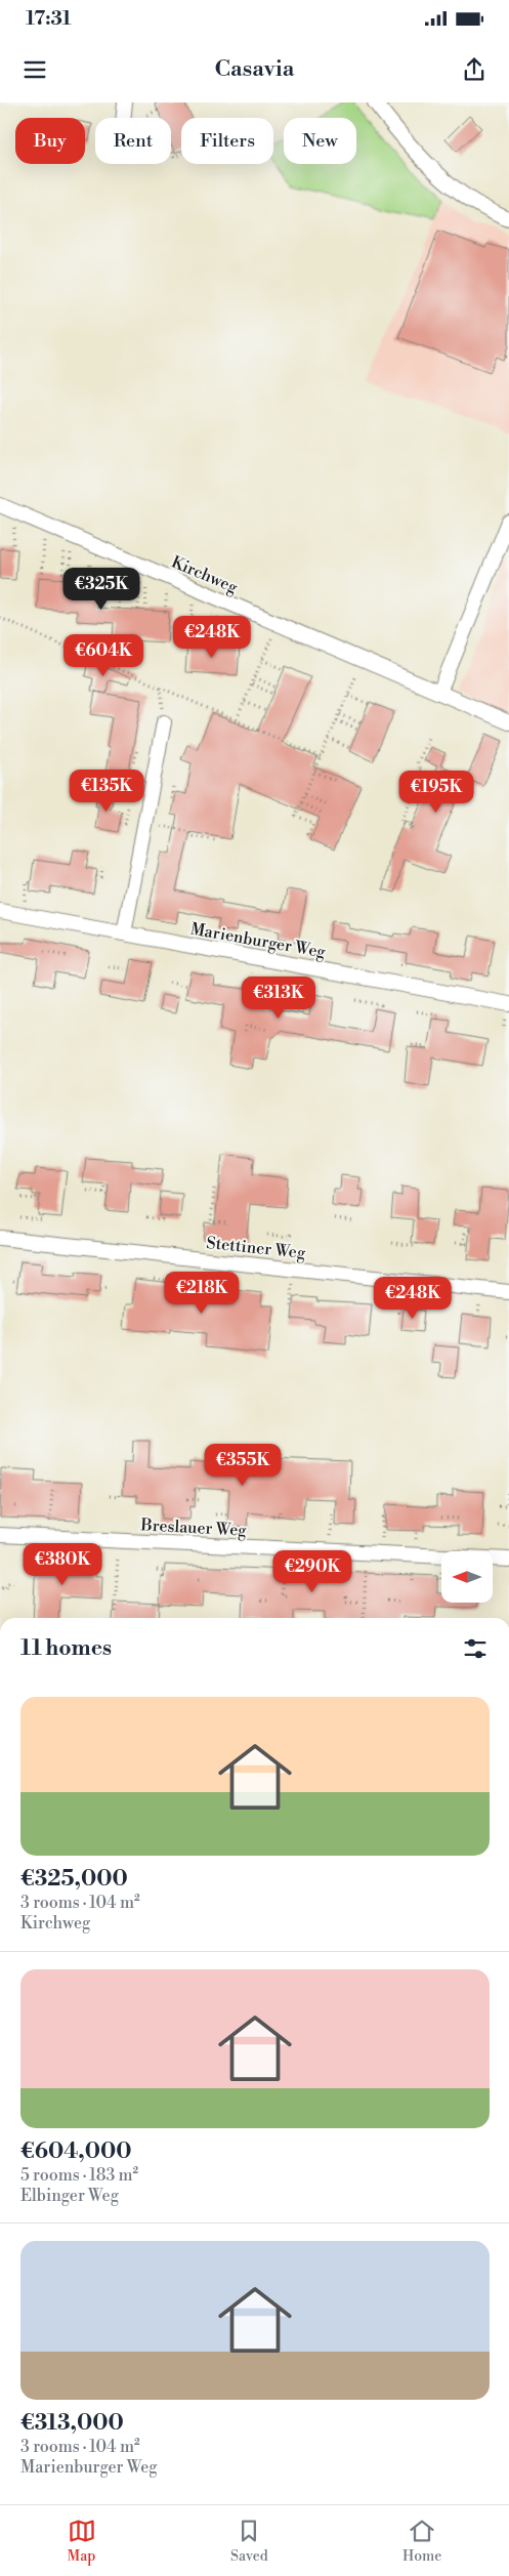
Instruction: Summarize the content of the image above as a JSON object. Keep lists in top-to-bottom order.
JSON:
{
  "streets": {
    "street": [
      "Kirchweg",
      "Marienburger Weg",
      "Stettiner Weg",
      "Breslauer Weg"
    ]
  },
  "north": "left",
  "page": {
    "status": "17:31",
    "header": "Casavia",
    "chip": [
      "Buy",
      "Rent",
      "Filters",
      "New"
    ],
    "price": [
      "€325K",
      "€248K",
      "€604K",
      "€135K",
      "€195K",
      "€313K",
      "€218K",
      "€248K",
      "€355K",
      "€380K",
      "€290K"
    ],
    "heading": "11 homes",
    "list": [
      {
        "name": "€325,000",
        "note": "3 rooms · 104 m² · Kirchweg"
      },
      {
        "name": "€604,000",
        "note": "5 rooms · 183 m² · Elbinger Weg"
      },
      {
        "name": "€313,000",
        "note": "3 rooms · 104 m² · Marienburger Weg"
      }
    ],
    "tabs": ["Map", "Saved", "Home"]
  }
}
